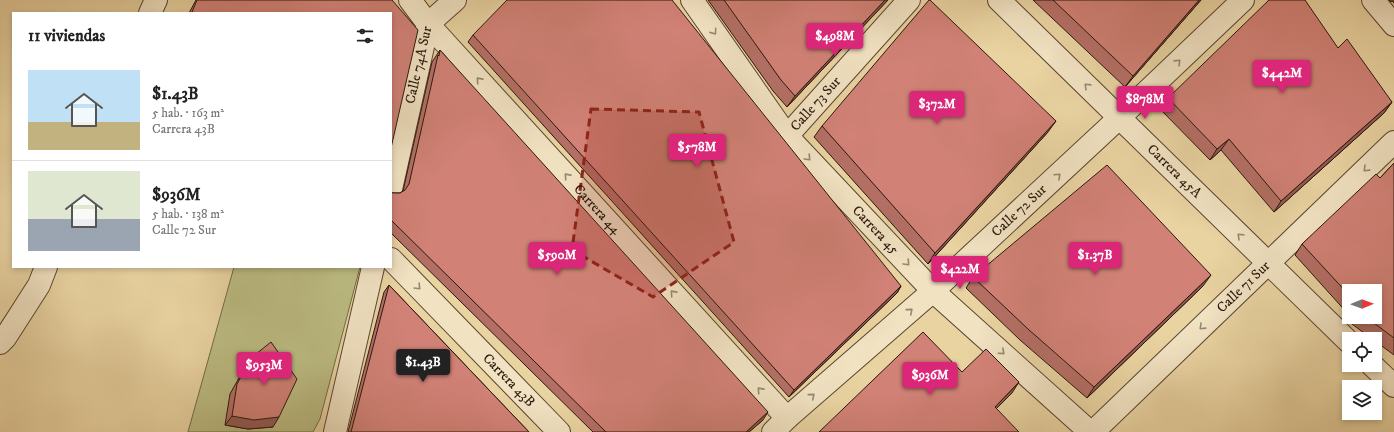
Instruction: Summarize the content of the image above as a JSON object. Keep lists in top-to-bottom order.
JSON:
{
  "streets": {
    "street": [
      "Calle 74A Sur",
      "Calle 73 Sur",
      "Carrera 45A",
      "Carrera 44",
      "Calle 72 Sur",
      "Carrera 45",
      "Calle 71 Sur",
      "Carrera 43B"
    ]
  },
  "crossings": [
    ["Calle 74A Sur", "Carrera 44"],
    ["Calle 73 Sur", "Carrera 45"],
    ["Carrera 45A", "Calle 72 Sur"],
    ["Carrera 45A", "Calle 71 Sur"],
    ["Carrera 44", "Calle 72 Sur"],
    ["Calle 72 Sur", "Carrera 45"],
    ["Carrera 45", "Calle 71 Sur"]
  ],
  "one_way": [
    "Carrera 45A",
    "Carrera 44",
    "Calle 72 Sur",
    "Carrera 45",
    "Calle 71 Sur",
    "Carrera 43B"
  ],
  "north": "right",
  "page": {
    "heading": "11 viviendas",
    "price": [
      "$498M",
      "$442M",
      "$878M",
      "$372M",
      "$578M",
      "$590M",
      "$1.37B",
      "$422M",
      "$1.43B",
      "$953M",
      "$936M"
    ],
    "list": [
      {
        "name": "$1.43B",
        "note": "5 hab. · 163 m² · Carrera 43B"
      },
      {
        "name": "$936M",
        "note": "5 hab. · 138 m² · Calle 72 Sur"
      }
    ]
  }
}
